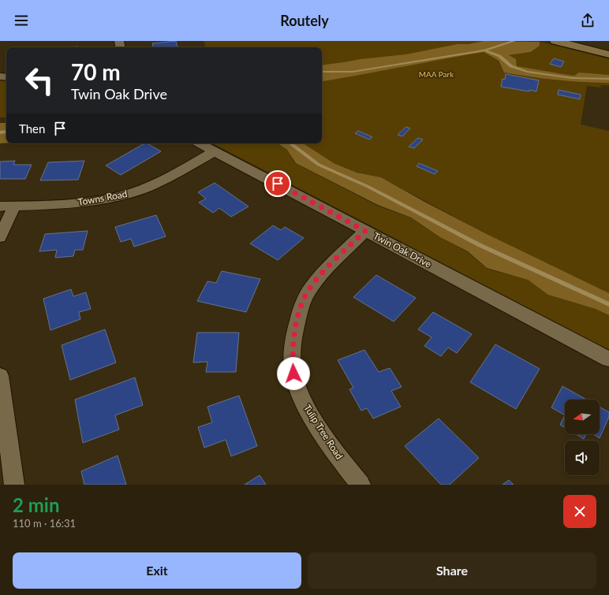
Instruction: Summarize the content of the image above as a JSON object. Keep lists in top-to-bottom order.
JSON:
{
  "streets": {
    "street": ["Towns Road", "Twin Oak Drive", "Tulip Tree Road"]
  },
  "crossings": [
    ["Towns Road", "Twin Oak Drive"],
    ["Twin Oak Drive", "Tulip Tree Road"]
  ],
  "parks": ["MAA Park"],
  "north": "left",
  "page": {
    "header": "Routely",
    "turn": ["70 m", "Twin Oak Drive"],
    "then": "Then",
    "heading": ["2 min", "110 m · 16:31"],
    "buttons": ["Exit", "Share"]
  }
}
